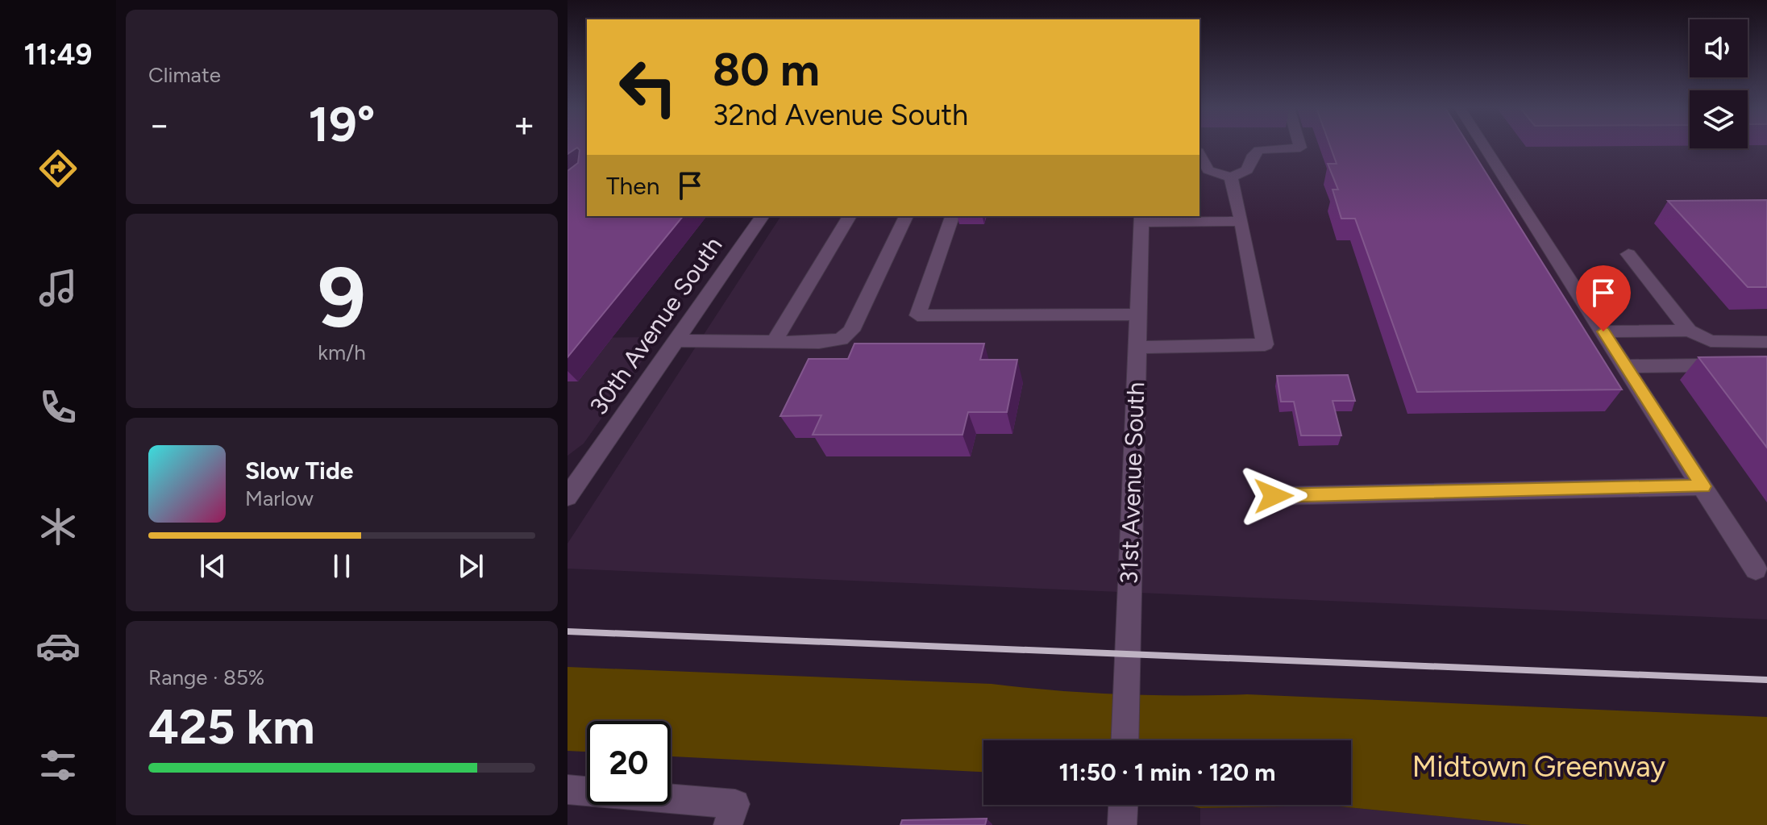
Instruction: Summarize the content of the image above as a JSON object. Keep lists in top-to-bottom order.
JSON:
{
  "streets": {
    "street": ["30th Avenue South", "31st Avenue South"]
  },
  "parks": ["Midtown Greenway"],
  "page": {
    "tabs": "11:49",
    "tile": [
      "Climate",
      ["9", "km/h"],
      ["Range · 85%", "425 km"]
    ],
    "turn": ["80 m", "32nd Avenue South"],
    "heat": ["−", "19°", "+"],
    "then": "Then",
    "song": ["Slow Tide", "Marlow"],
    "limit": "20",
    "trip": "11:50 · 1 min · 120 m"
  }
}
